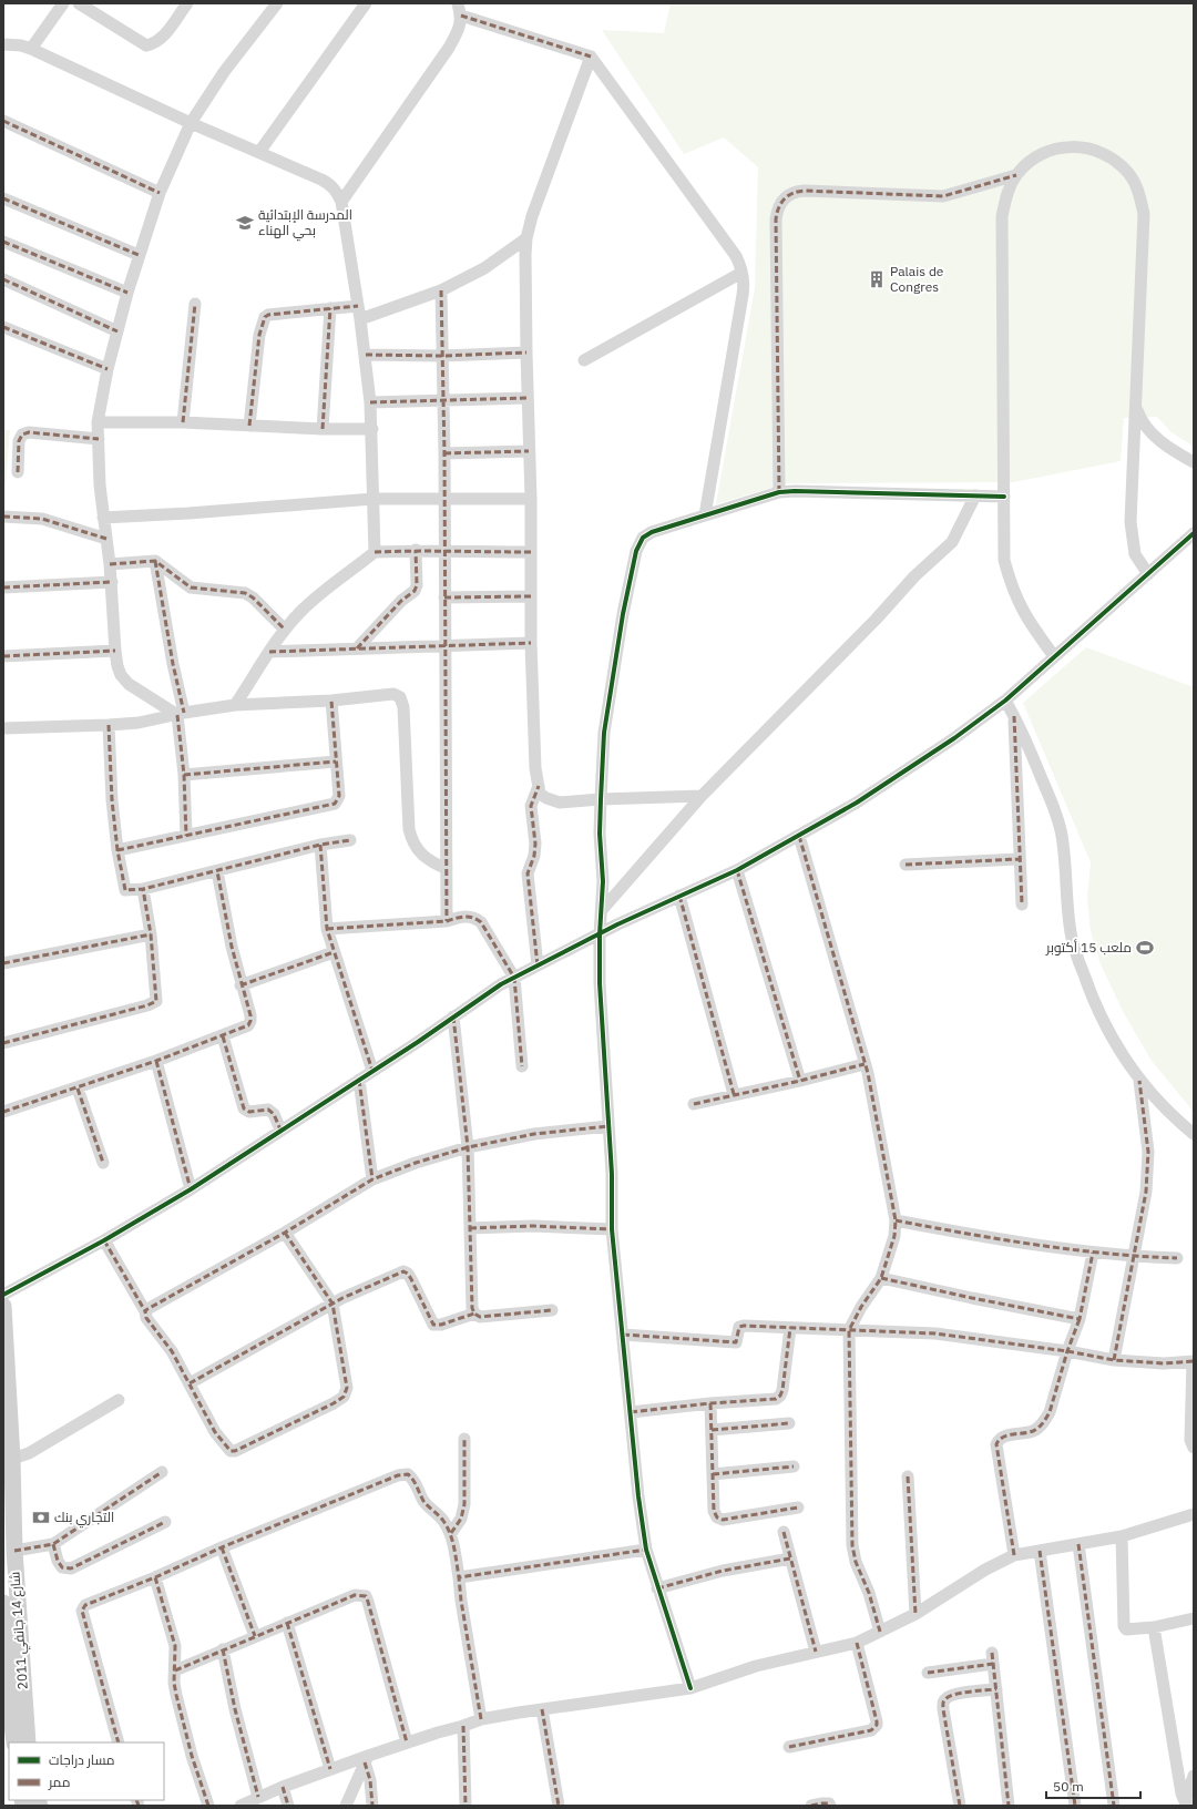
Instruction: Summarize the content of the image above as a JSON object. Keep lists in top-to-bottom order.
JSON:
{
  "streets": {
    "main road": ["شارع 14 جانفي 2011"]
  },
  "places": {
    "school or university": ["المدرسة الإبتدائية بحي الهناء"],
    "building": ["Palais de Congres"],
    "sports": ["ملعب 15 أكتوبر"],
    "bank": ["التجاري بنك"]
  },
  "legend": ["مسار دراجات", "ممر"],
  "scale_bar": "50 m"
}
